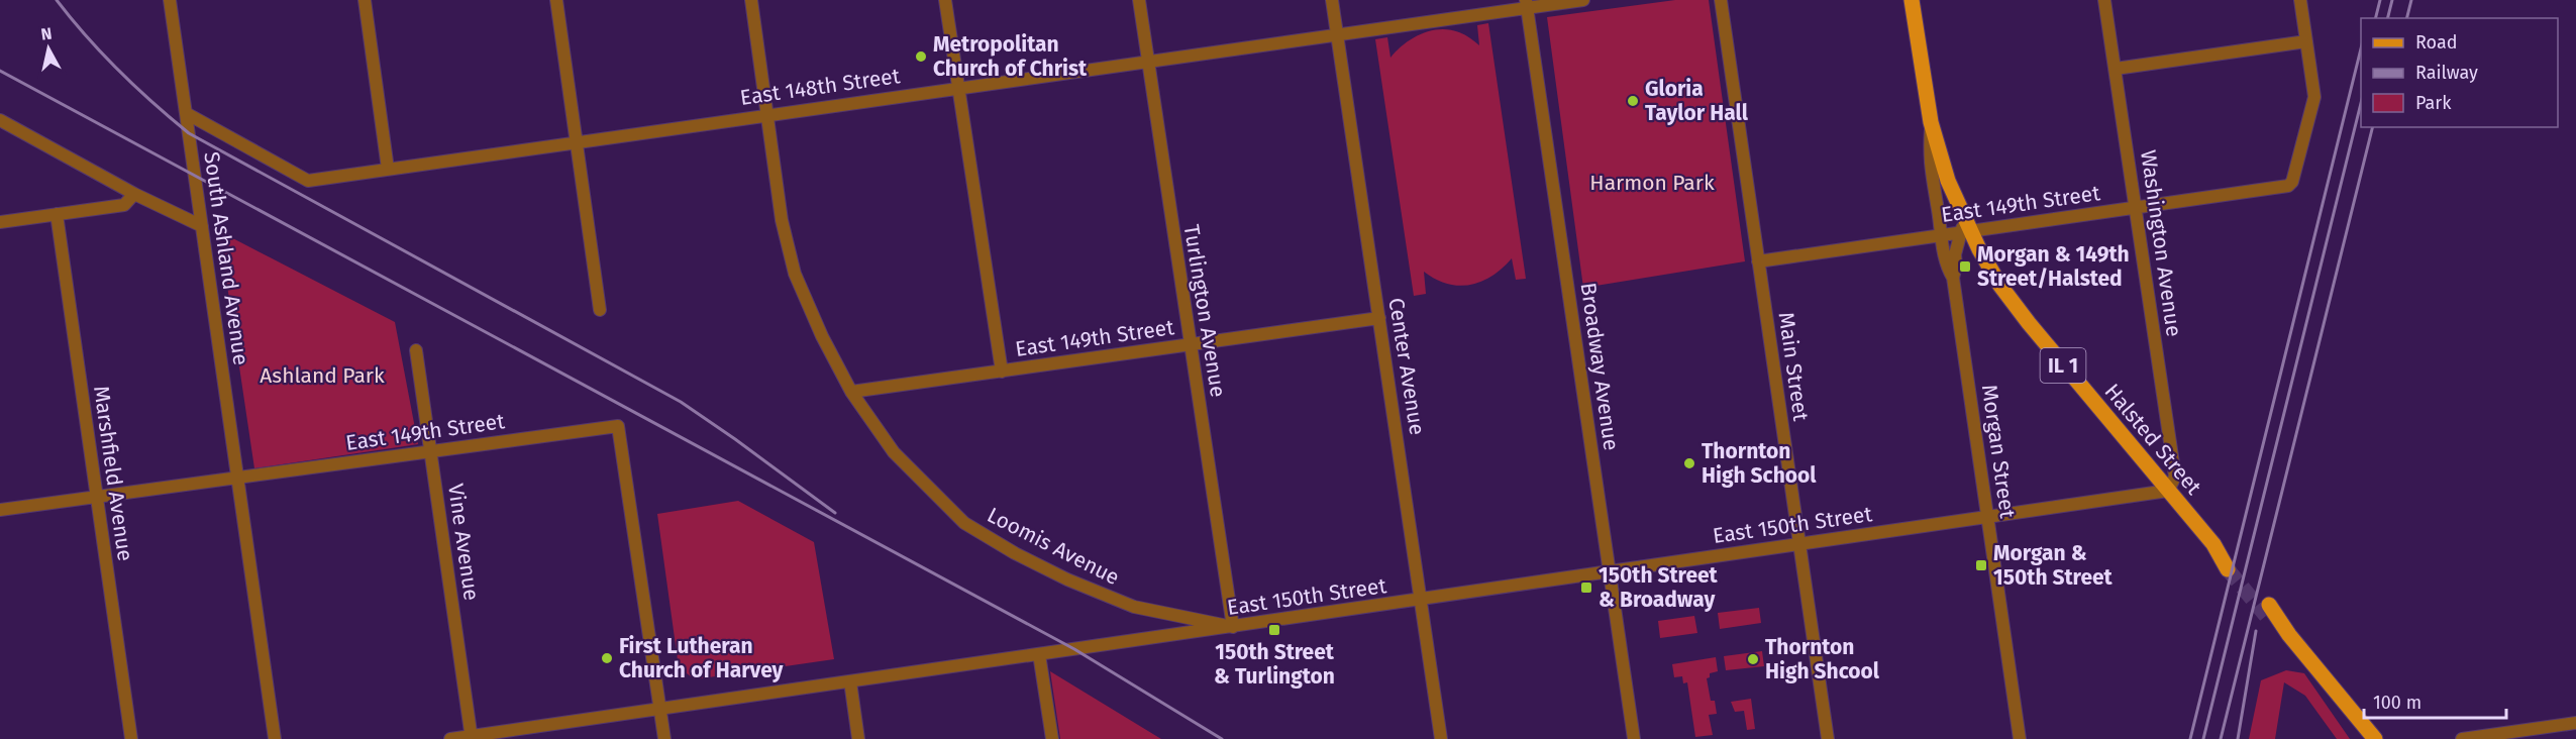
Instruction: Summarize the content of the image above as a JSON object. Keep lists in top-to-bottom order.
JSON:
{
  "streets": {
    "main road": ["IL 1", "Halsted Street"],
    "street": [
      "East 148th Street",
      "East 149th Street",
      "Washington Avenue",
      "South Ashland Avenue",
      "Turlington Avenue",
      "Center Avenue",
      "Broadway Avenue",
      "Main Street",
      "Morgan Street",
      "Marshfield Avenue",
      "East 150th Street",
      "Vine Avenue",
      "Loomis Avenue"
    ]
  },
  "crossings": [
    ["East 148th Street", "South Ashland Avenue"],
    ["East 148th Street", "Turlington Avenue"],
    ["East 148th Street", "Center Avenue"],
    ["East 148th Street", "Broadway Avenue"],
    ["East 148th Street", "Loomis Avenue"],
    ["East 149th Street", "Washington Avenue"],
    ["East 149th Street", "South Ashland Avenue"],
    ["East 149th Street", "Turlington Avenue"],
    ["East 149th Street", "Center Avenue"],
    ["East 149th Street", "Main Street"],
    ["East 149th Street", "Halsted Street"],
    ["East 149th Street", "Morgan Street"],
    ["East 149th Street", "Marshfield Avenue"],
    ["East 149th Street", "East 150th Street"],
    ["East 149th Street", "Vine Avenue"],
    ["East 149th Street", "Loomis Avenue"],
    ["Washington Avenue", "Halsted Street"],
    ["Washington Avenue", "East 150th Street"],
    ["Turlington Avenue", "East 150th Street"],
    ["Turlington Avenue", "Loomis Avenue"],
    ["Center Avenue", "East 150th Street"],
    ["Broadway Avenue", "East 150th Street"],
    ["Main Street", "East 150th Street"],
    ["Halsted Street", "Morgan Street"],
    ["Halsted Street", "East 150th Street"],
    ["Morgan Street", "East 150th Street"],
    ["East 150th Street", "Vine Avenue"],
    ["East 150th Street", "Loomis Avenue"]
  ],
  "parks": ["Harmon Park", "Ashland Park"],
  "places": {
    "other": [
      "Metropolitan Church of Christ",
      "Gloria Taylor Hall",
      "Thornton High School",
      "First Lutheran Church of Harvey",
      "Thornton High Shcool"
    ],
    "transit": [
      "Morgan & 149th Street/Halsted",
      "Morgan & 150th Street",
      "150th Street & Broadway",
      "150th Street & Turlington"
    ]
  },
  "legend": ["Road", "Railway", "Park"],
  "scale_bar": "100 m",
  "north": "top"
}
